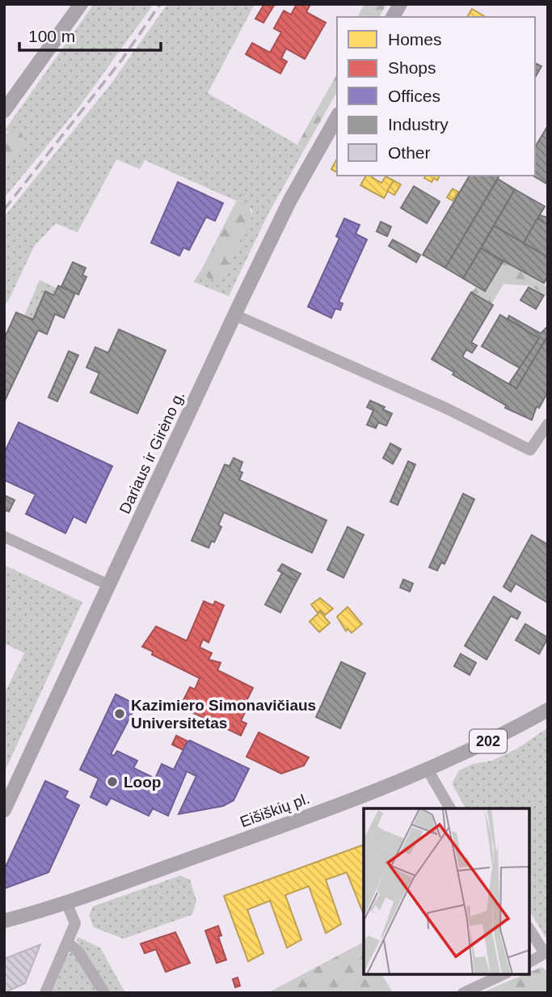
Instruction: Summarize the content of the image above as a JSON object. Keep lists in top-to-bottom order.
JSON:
{
  "streets": {
    "main road": ["Dariaus ir Girėno g.", "202", "Eišiškių pl."]
  },
  "places": ["Kazimiero Simonavičiaus Universitetas", "Loop"],
  "legend": [
    "Homes",
    "Shops",
    "Offices",
    "Industry",
    "Other"
  ],
  "scale_bar": "100 m"
}
